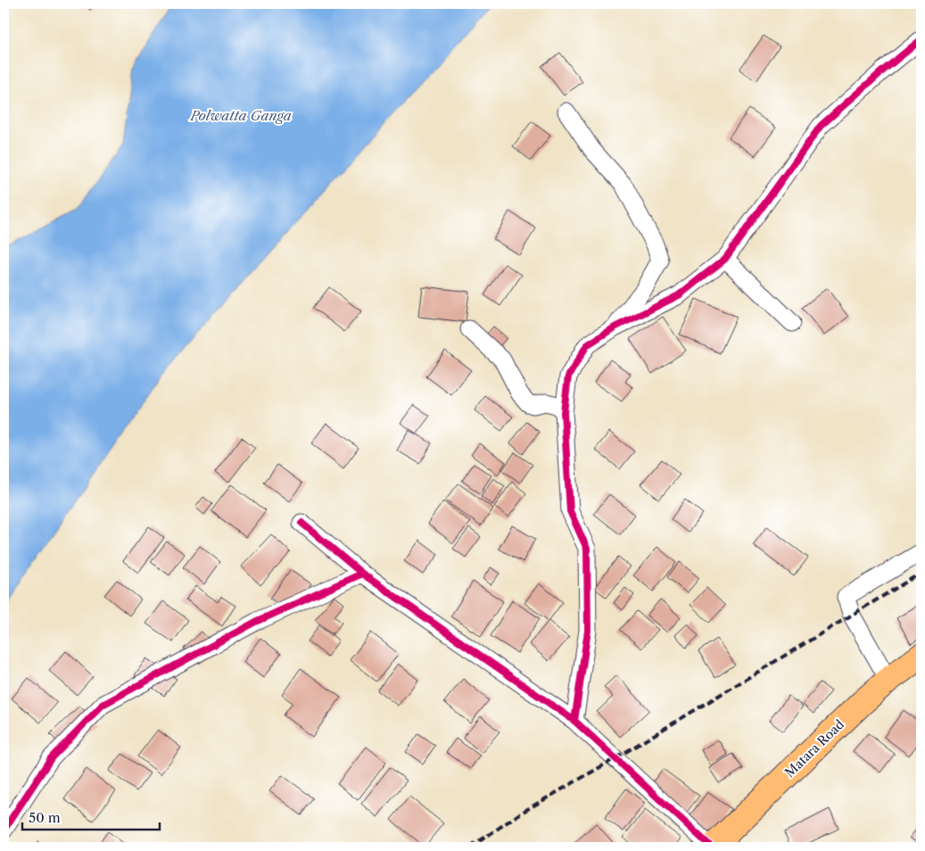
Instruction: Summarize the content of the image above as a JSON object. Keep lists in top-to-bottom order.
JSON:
{
  "streets": {
    "highway": ["Matara Road"]
  },
  "water": ["Polwatta Ganga"],
  "scale_bar": "50 m"
}
